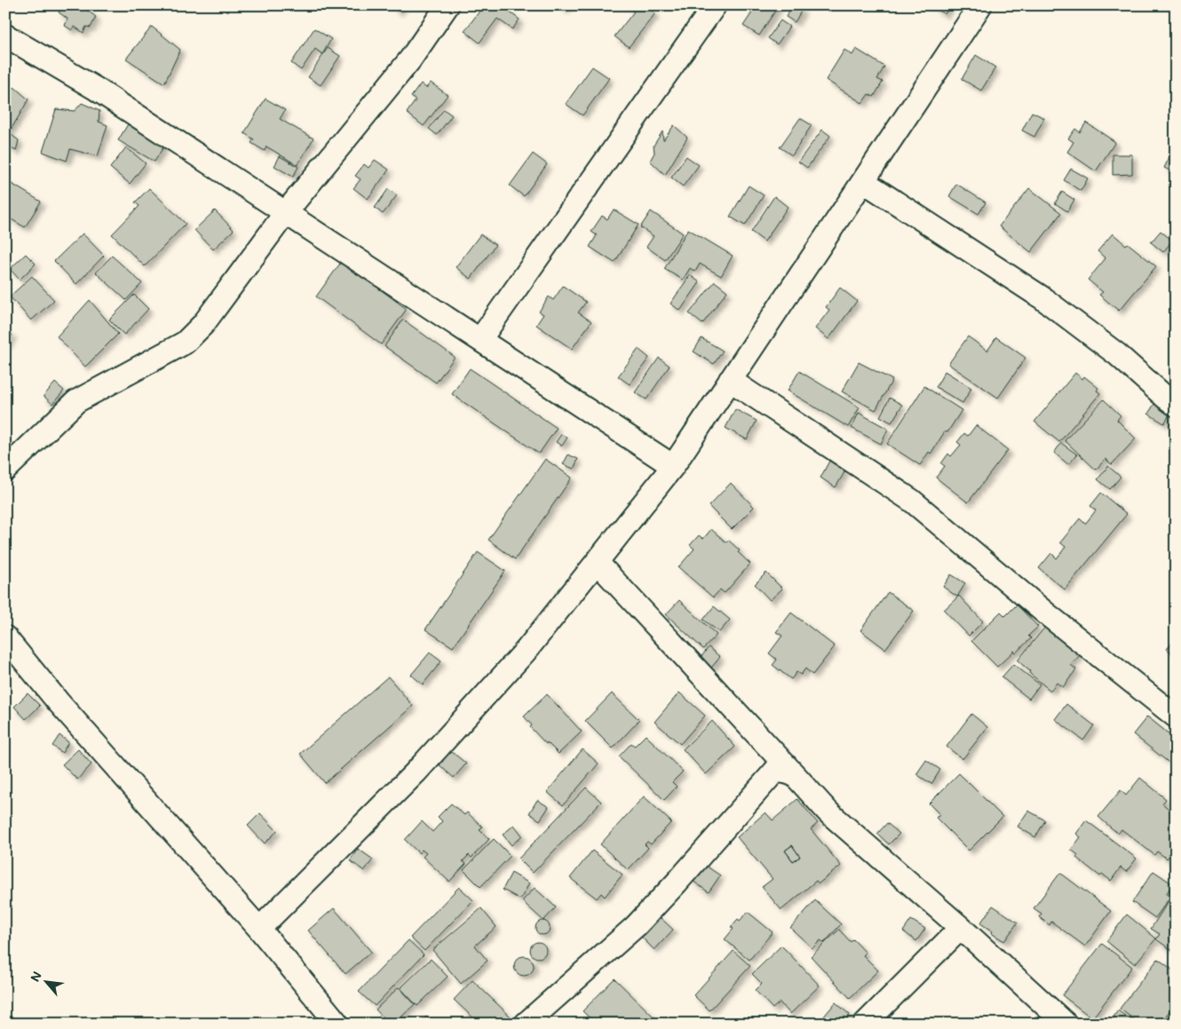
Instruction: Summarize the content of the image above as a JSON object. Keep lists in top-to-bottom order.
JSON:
{
  "north": "top left"
}
